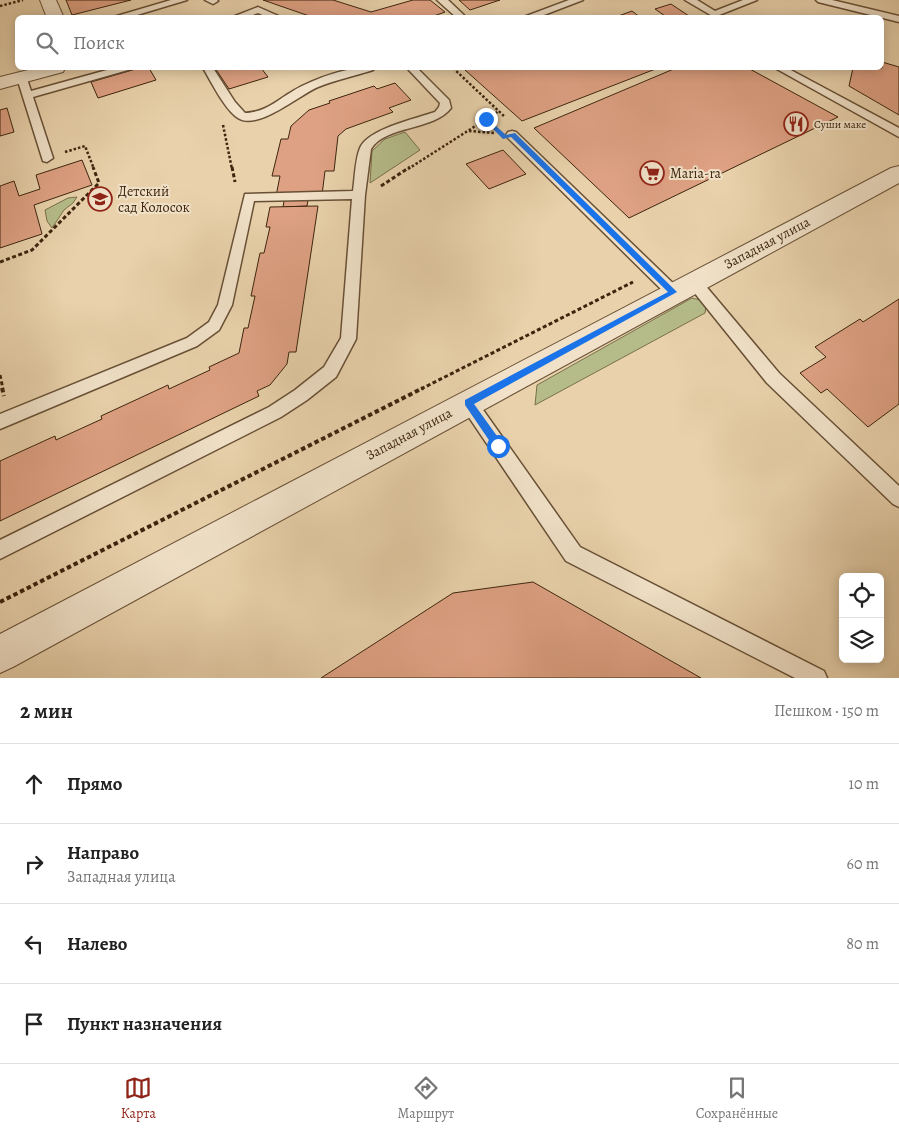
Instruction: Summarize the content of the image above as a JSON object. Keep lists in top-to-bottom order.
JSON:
{
  "streets": {
    "street": ["Западная улица"]
  },
  "places": {
    "restaurant": ["Суши маке"],
    "supermarket": ["Maria-ra"],
    "school or university": ["Детский сад Колосок"]
  },
  "page": {
    "search": "Поиск",
    "heading": ["2 мин", "Пешком · 150 m"],
    "list": [
      ["Прямо", "10 m"],
      ["Направо", "Западная улица", "60 m"],
      ["Налево", "80 m"],
      "Пункт назначения"
    ],
    "nav": ["Карта", "Маршрут", "Сохранённые"]
  }
}
